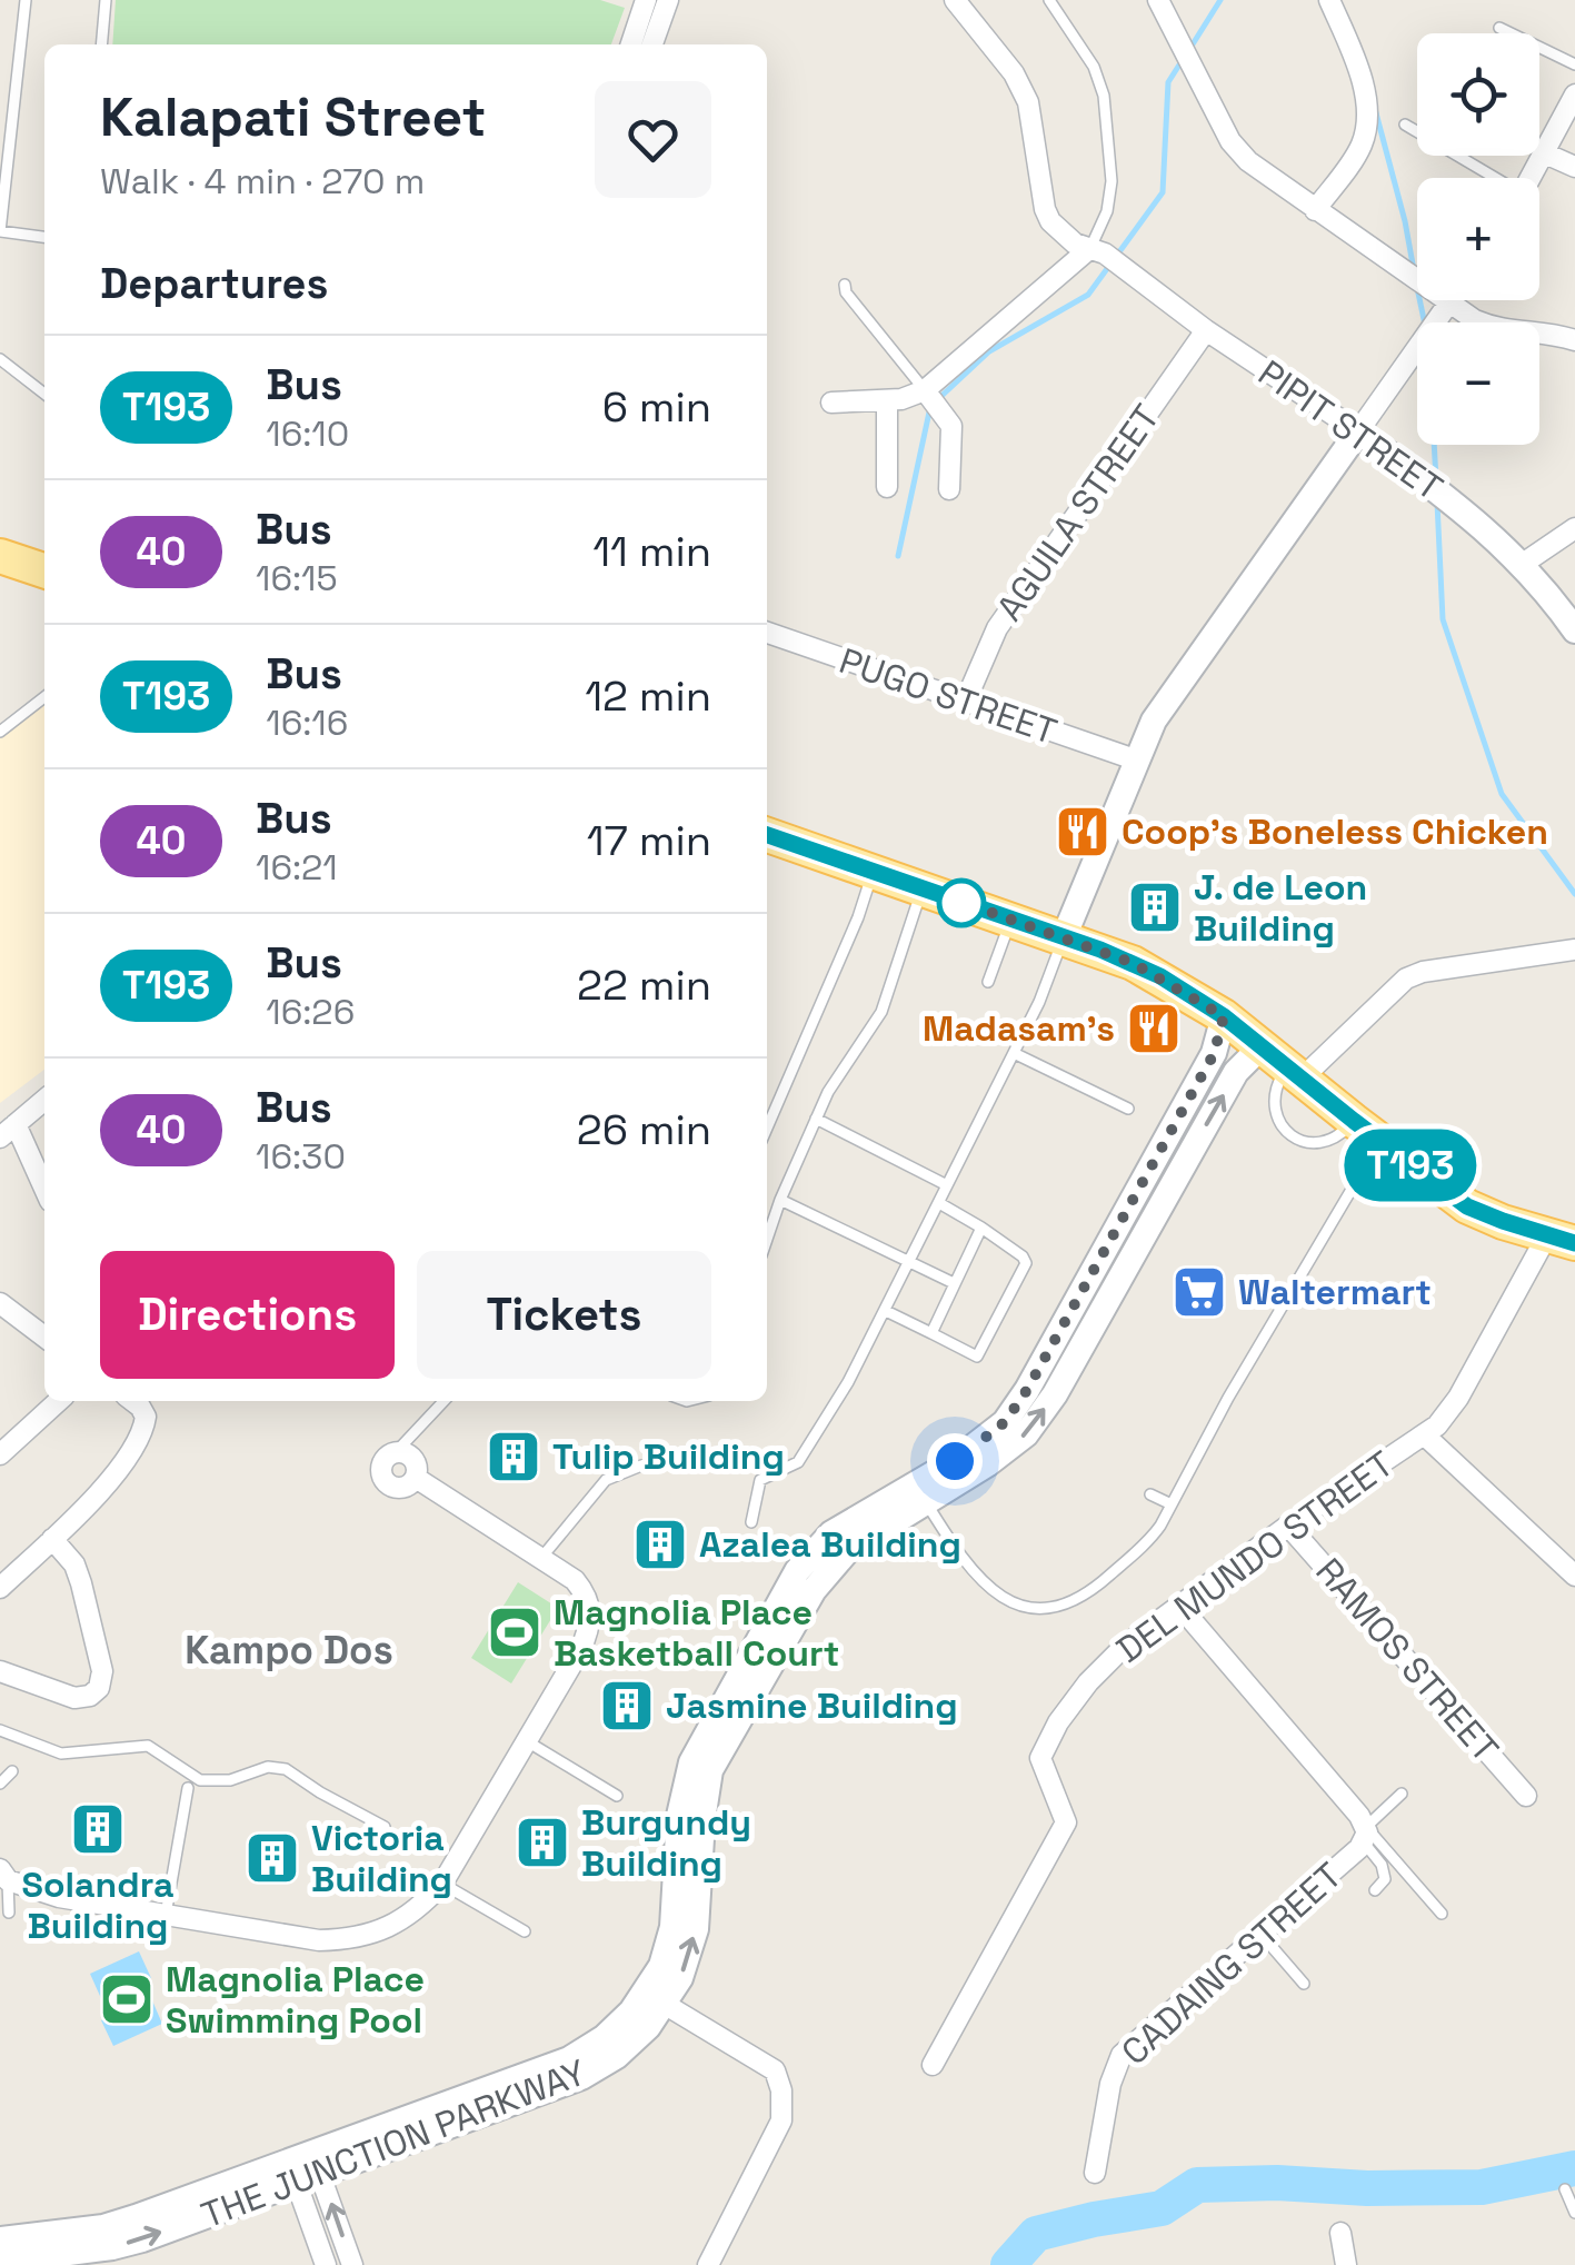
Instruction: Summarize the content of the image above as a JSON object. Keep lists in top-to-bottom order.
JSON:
{
  "streets": {
    "street": [
      "PIPIT STREET",
      "AGUILA STREET",
      "PUGO STREET",
      "DEL MUNDO STREET",
      "RAMOS STREET",
      "CADAING STREET",
      "THE JUNCTION PARKWAY"
    ]
  },
  "crossings": [
    ["PIPIT STREET", "AGUILA STREET"],
    ["AGUILA STREET", "PUGO STREET"],
    ["DEL MUNDO STREET", "RAMOS STREET"]
  ],
  "districts": ["Kampo Dos"],
  "places": {
    "restaurant": ["Coop's Boneless Chicken", "Madasam's"],
    "building": [
      "J. de Leon Building",
      "Tulip Building",
      "Azalea Building",
      "Jasmine Building",
      "Solandra Building",
      "Burgundy Building",
      "Victoria Building"
    ],
    "supermarket": ["Waltermart"],
    "sports": ["Magnolia Place Basketball Court", "Magnolia Place Swimming Pool"]
  },
  "lines": ["bus line T193"],
  "page": {
    "on_map": "T193",
    "map_buttons": ["+", "−"],
    "heading": [
      ["Kalapati Street", "Walk · 4 min · 270 m"],
      "Departures"
    ],
    "list": [
      {
        "mark": "T193",
        "name": "Bus",
        "note": "16:10",
        "value": "6 min"
      },
      {
        "mark": "40",
        "name": "Bus",
        "note": "16:15",
        "value": "11 min"
      },
      {
        "mark": "T193",
        "name": "Bus",
        "note": "16:16",
        "value": "12 min"
      },
      {
        "mark": "40",
        "name": "Bus",
        "note": "16:21",
        "value": "17 min"
      },
      {
        "mark": "T193",
        "name": "Bus",
        "note": "16:26",
        "value": "22 min"
      },
      {
        "mark": "40",
        "name": "Bus",
        "note": "16:30",
        "value": "26 min"
      }
    ],
    "buttons": ["Directions", "Tickets"]
  }
}
